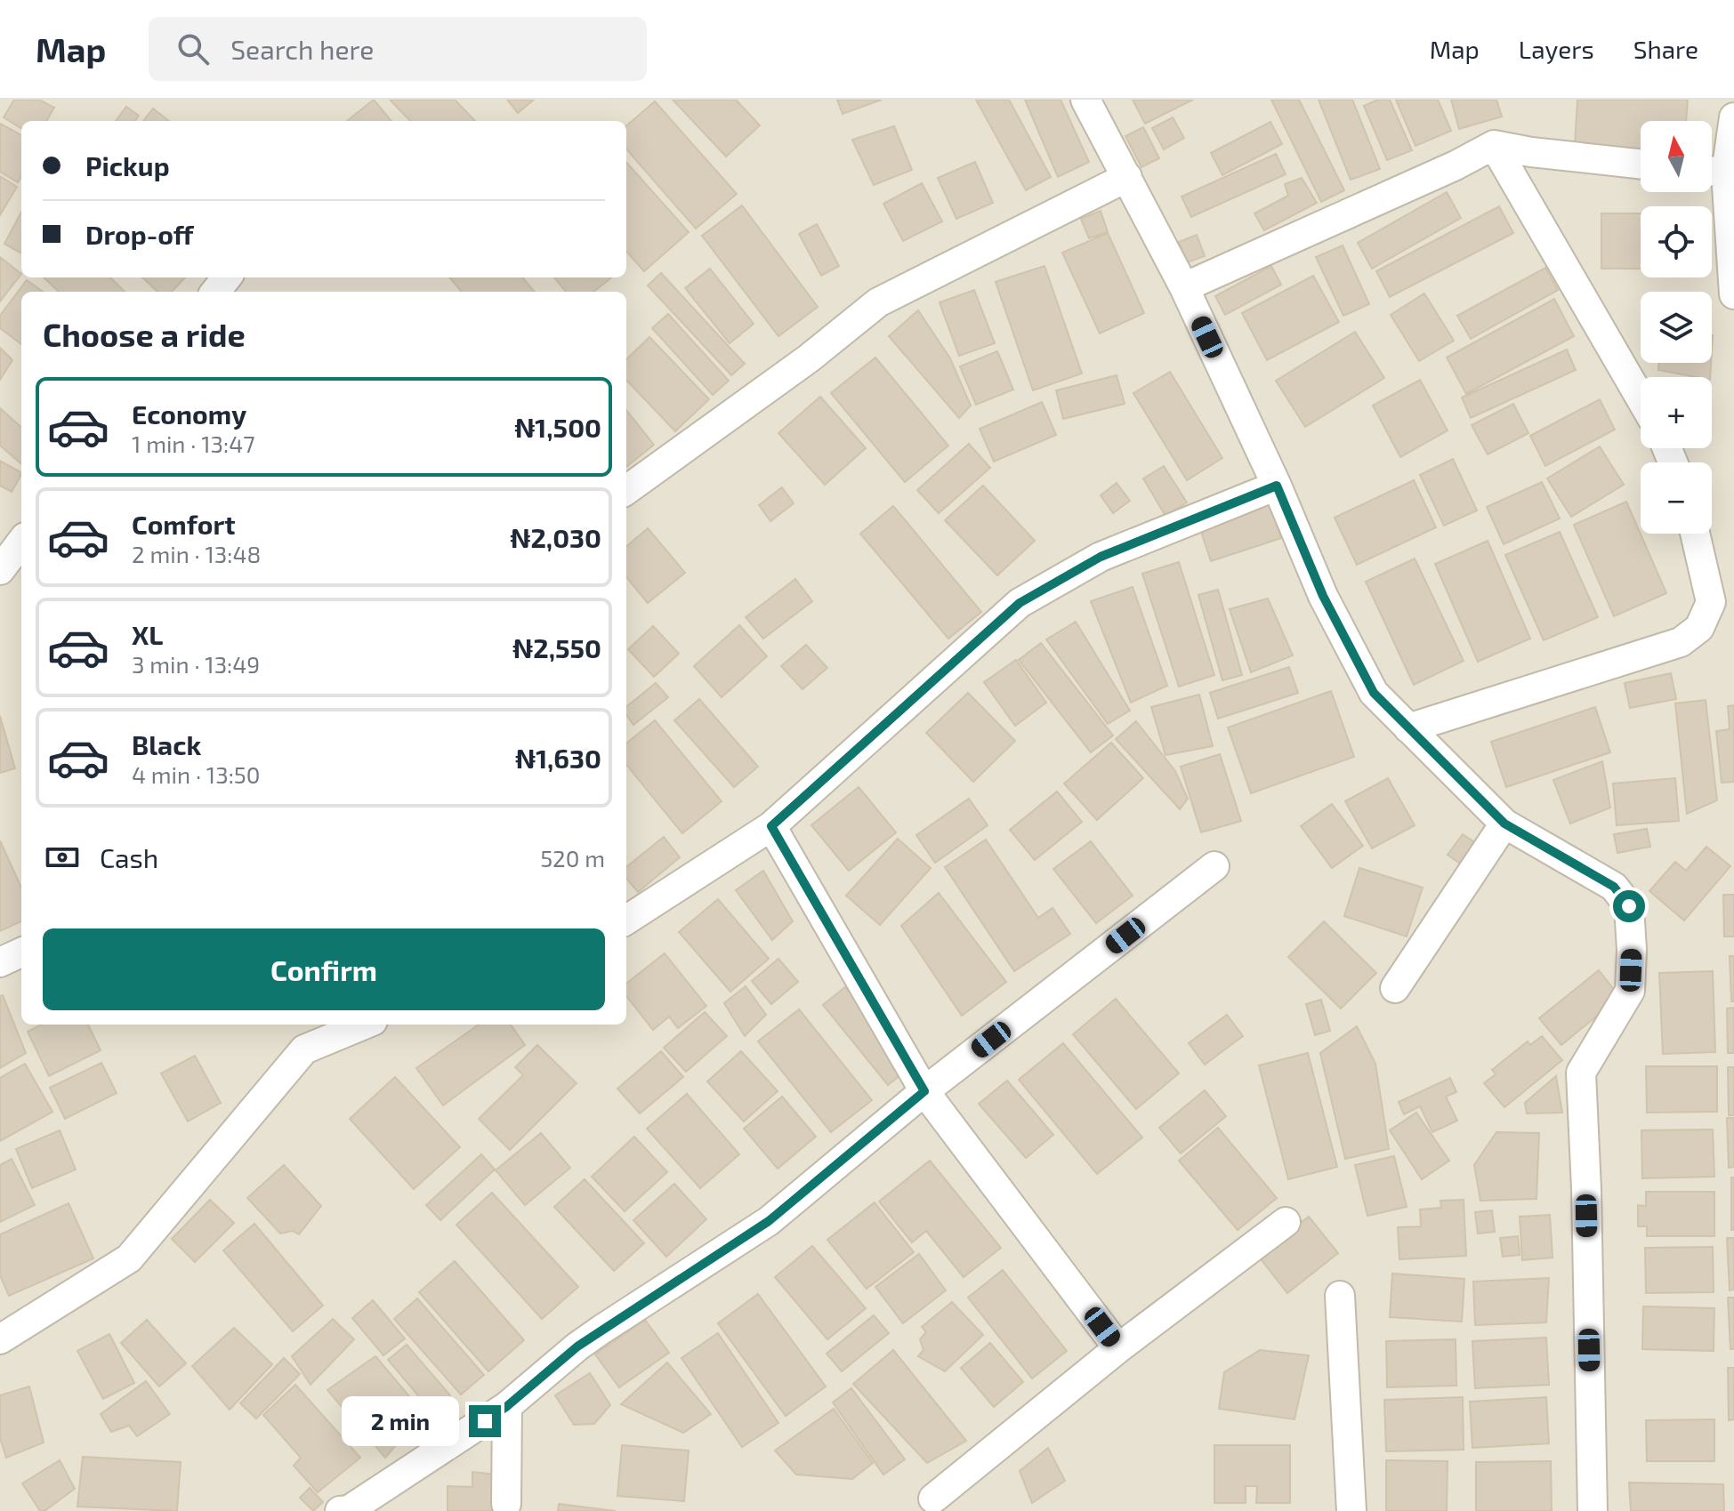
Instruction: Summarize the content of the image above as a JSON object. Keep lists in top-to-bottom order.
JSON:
{
  "north": "top",
  "page": {
    "header": "Map",
    "search": "Search here",
    "nav": ["Map", "Layers", "Share"],
    "map_buttons": ["+", "−"],
    "banner": ["Pickup", "Drop-off"],
    "heading": "Choose a ride",
    "list": [
      {
        "name": "Economy",
        "note": "1 min · 13:47",
        "value": "₦1,500"
      },
      {
        "name": "Comfort",
        "note": "2 min · 13:48",
        "value": "₦2,030"
      },
      {
        "name": "XL",
        "note": "3 min · 13:49",
        "value": "₦2,550"
      },
      {
        "name": "Black",
        "note": "4 min · 13:50",
        "value": "₦1,630"
      }
    ],
    "pay": ["Cash", "520 m"],
    "buttons": "Confirm",
    "bubble": "2 min"
  }
}
